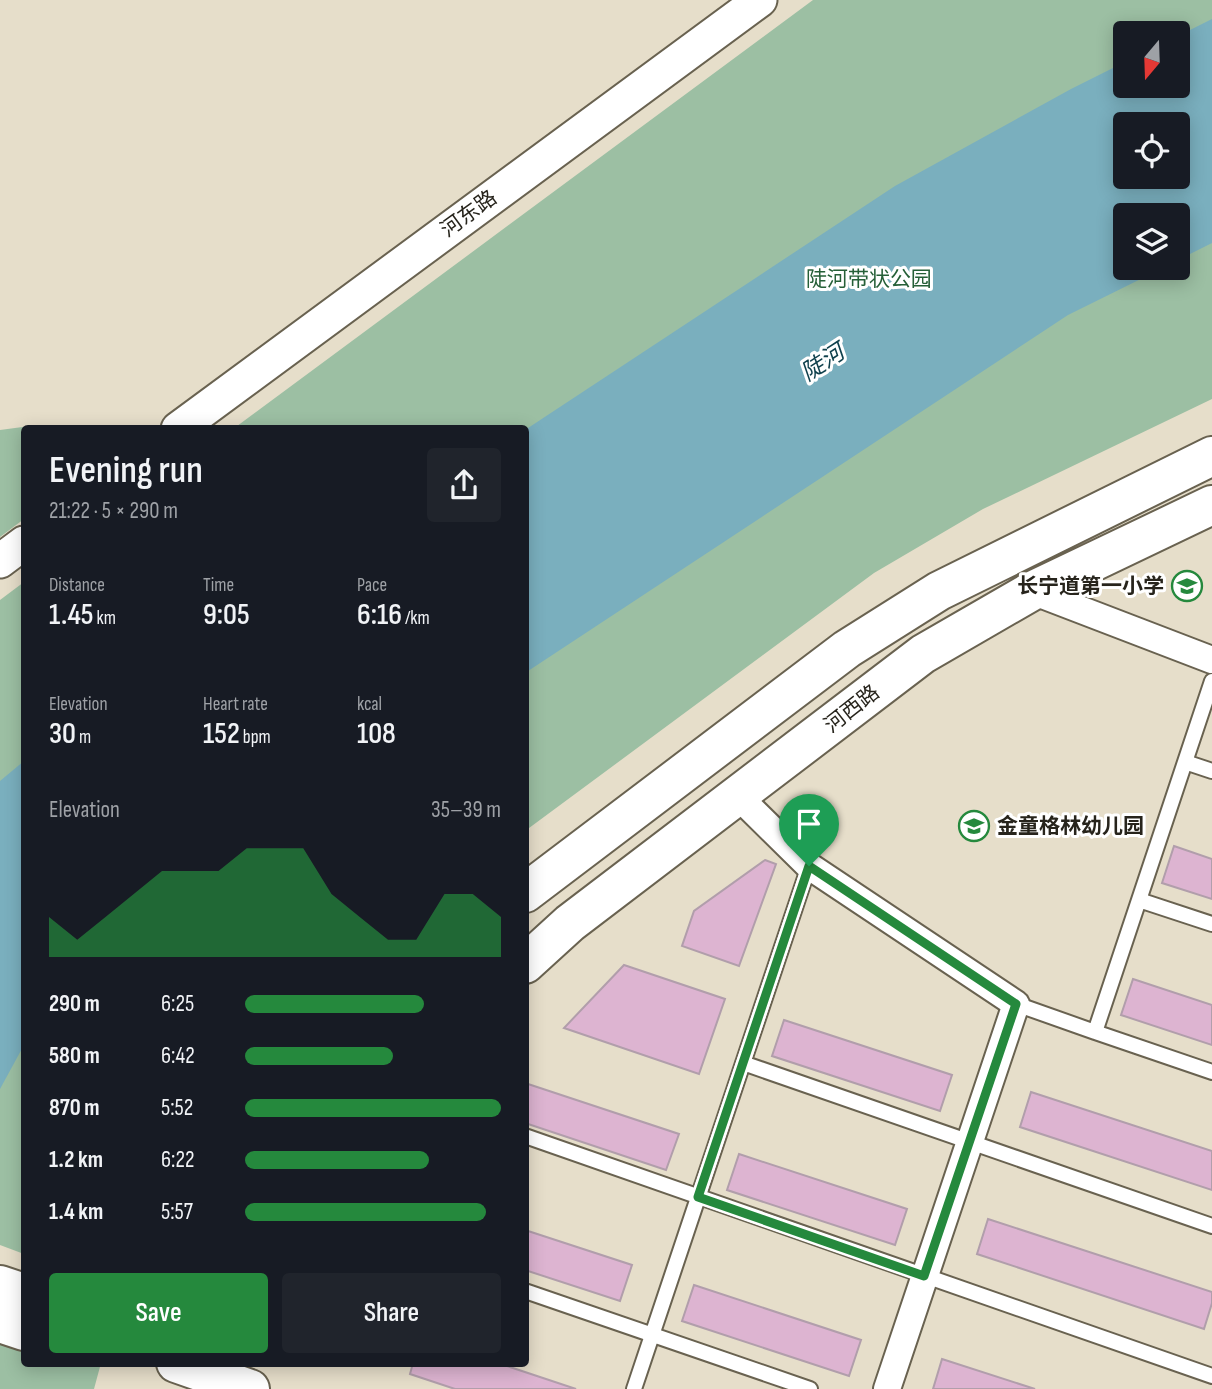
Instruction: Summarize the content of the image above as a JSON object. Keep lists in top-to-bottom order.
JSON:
{
  "streets": {
    "main road": ["河西路"],
    "street": ["河东路"]
  },
  "water": ["陡河"],
  "parks": ["陡河带状公园"],
  "places": {
    "school or university": ["长宁道第一小学", "金童格林幼儿园"]
  },
  "north": "bottom",
  "page": {
    "heading": ["Evening run", "21:22 · 5 × 290 m"],
    "stats": [
      ["Distance", "1.45 km"],
      ["Time", "9:05"],
      ["Pace", "6:16 /km"],
      ["Elevation", "30 m"],
      ["Heart rate", "152 bpm"],
      ["kcal", "108"]
    ],
    "chart": ["Elevation", "35–39 m"],
    "list": [
      {
        "name": "290 m",
        "note": "6:25"
      },
      {
        "name": "580 m",
        "note": "6:42"
      },
      {
        "name": "870 m",
        "note": "5:52"
      },
      {
        "name": "1.2 km",
        "note": "6:22"
      },
      {
        "name": "1.4 km",
        "note": "5:57"
      }
    ],
    "buttons": ["Save", "Share"]
  }
}
